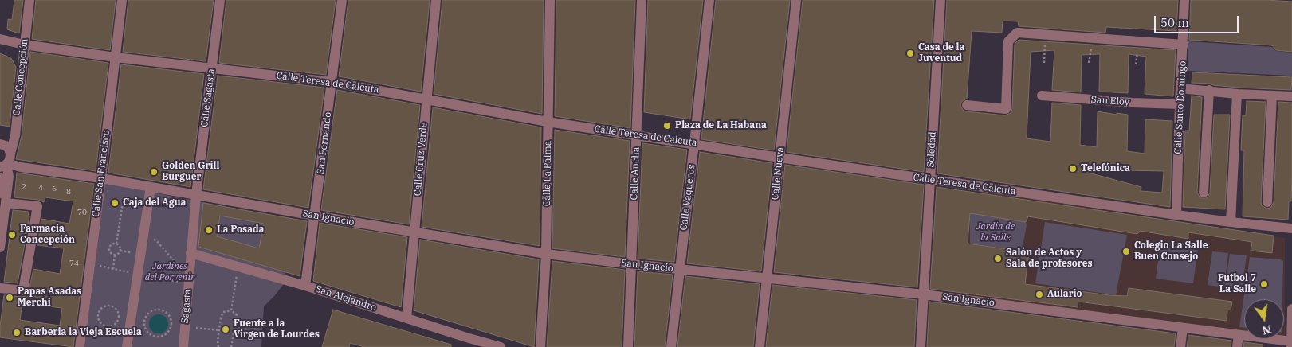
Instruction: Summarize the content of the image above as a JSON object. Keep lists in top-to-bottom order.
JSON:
{
  "streets": {
    "street": [
      "Calle Concepción",
      "Calle Teresa de Calcuta",
      "Calle Sagasta",
      "San Eloy",
      "Calle Santo Domingo",
      "San Fernando",
      "Soledad",
      "Calle Cruz Verde",
      "Calle San Francisco",
      "Calle La Palma",
      "Calle Ancha",
      "Calle Nueva",
      "Calle Vaqueros",
      "San Ignacio",
      "San Alejandro",
      "Sagasta"
    ]
  },
  "crossings": [
    ["Calle Concepción", "Calle Teresa de Calcuta"],
    ["Calle Concepción", "San Ignacio"],
    ["Calle Teresa de Calcuta", "Calle Sagasta"],
    ["Calle Teresa de Calcuta", "Calle Santo Domingo"],
    ["Calle Teresa de Calcuta", "San Fernando"],
    ["Calle Teresa de Calcuta", "Soledad"],
    ["Calle Teresa de Calcuta", "Calle Cruz Verde"],
    ["Calle Teresa de Calcuta", "Calle San Francisco"],
    ["Calle Teresa de Calcuta", "Calle La Palma"],
    ["Calle Teresa de Calcuta", "Calle Ancha"],
    ["Calle Teresa de Calcuta", "Calle Nueva"],
    ["Calle Teresa de Calcuta", "Calle Vaqueros"],
    ["Calle Sagasta", "San Ignacio"],
    ["Calle Sagasta", "Sagasta"],
    ["San Eloy", "Calle Santo Domingo"],
    ["San Fernando", "San Ignacio"],
    ["San Fernando", "San Alejandro"],
    ["Soledad", "San Ignacio"],
    ["Calle Cruz Verde", "San Ignacio"],
    ["Calle Cruz Verde", "San Alejandro"],
    ["Calle San Francisco", "San Ignacio"],
    ["Calle La Palma", "San Ignacio"],
    ["Calle Ancha", "San Ignacio"],
    ["Calle Nueva", "San Ignacio"],
    ["Calle Vaqueros", "San Ignacio"],
    ["San Ignacio", "Sagasta"],
    ["San Alejandro", "Sagasta"]
  ],
  "parks": ["Jardín de la Salle", "Jardínes del Porvenir"],
  "places": [
    "Casa de la Juventud",
    "Plaza de La Habana",
    "Telefónica",
    "Golden Grill Burguer",
    "Caja del Agua",
    "La Posada",
    "Farmacia Concepción",
    "Colegio La Salle Buen Consejo",
    "Salón de Actos y Sala de profesores",
    "Futbol 7 La Salle",
    "Aulario",
    "Papas Asadas Merchi",
    "Fuente a la Virgen de Lourdes",
    "Barberia la Vieja Escuela"
  ],
  "house_numbers": [
    "2",
    "4",
    "6",
    "8",
    "70",
    "74"
  ],
  "scale_bar": "50 m",
  "north": "bottom"
}
